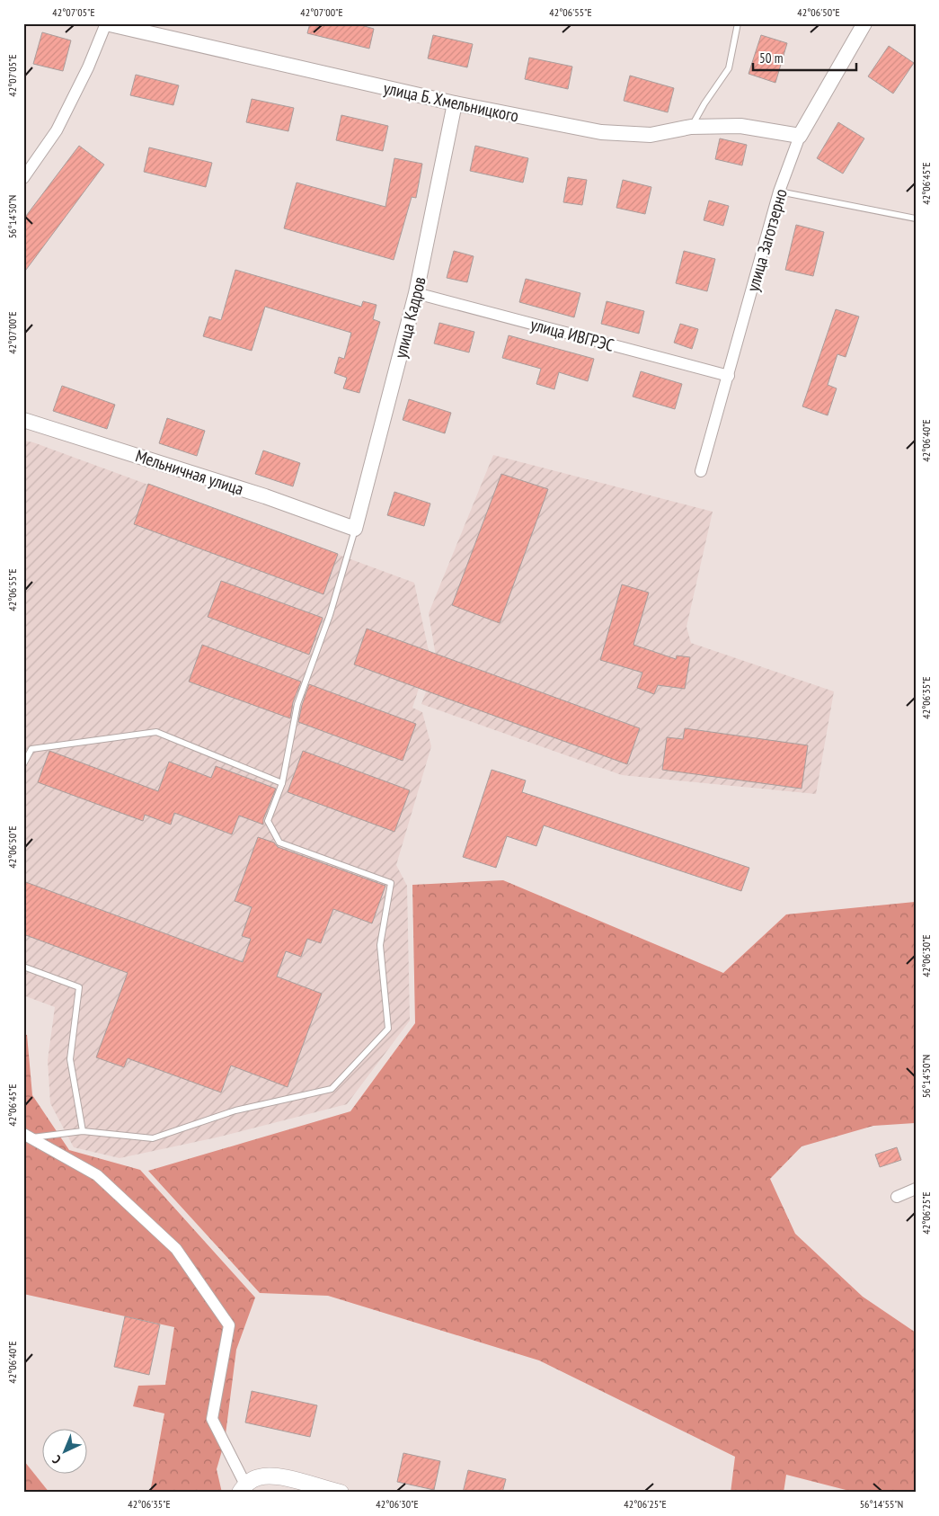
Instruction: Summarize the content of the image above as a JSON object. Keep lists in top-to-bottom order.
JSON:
{
  "streets": {
    "street": [
      "улица Б. Хмельницкого",
      "улица Заготзерно",
      "улица Кадров",
      "улица ИВГРЭС",
      "Мельничная улица"
    ]
  },
  "crossings": [
    ["улица Б. Хмельницкого", "улица Заготзерно"],
    ["улица Б. Хмельницкого", "улица Кадров"],
    ["улица Заготзерно", "улица ИВГРЭС"],
    ["улица Кадров", "улица ИВГРЭС"],
    ["улица Кадров", "Мельничная улица"]
  ],
  "scale_bar": "50 m",
  "north": "bottom left",
  "coordinates": [
    "42°07'05\"E",
    "42°07'00\"E",
    "42°06'55\"E",
    "42°06'50\"E",
    "42°06'45\"E",
    "56°14'50\"N",
    "42°06'40\"E",
    "42°06'35\"E",
    "42°06'30\"E",
    "42°06'25\"E",
    "56°14'55\"N"
  ]
}
